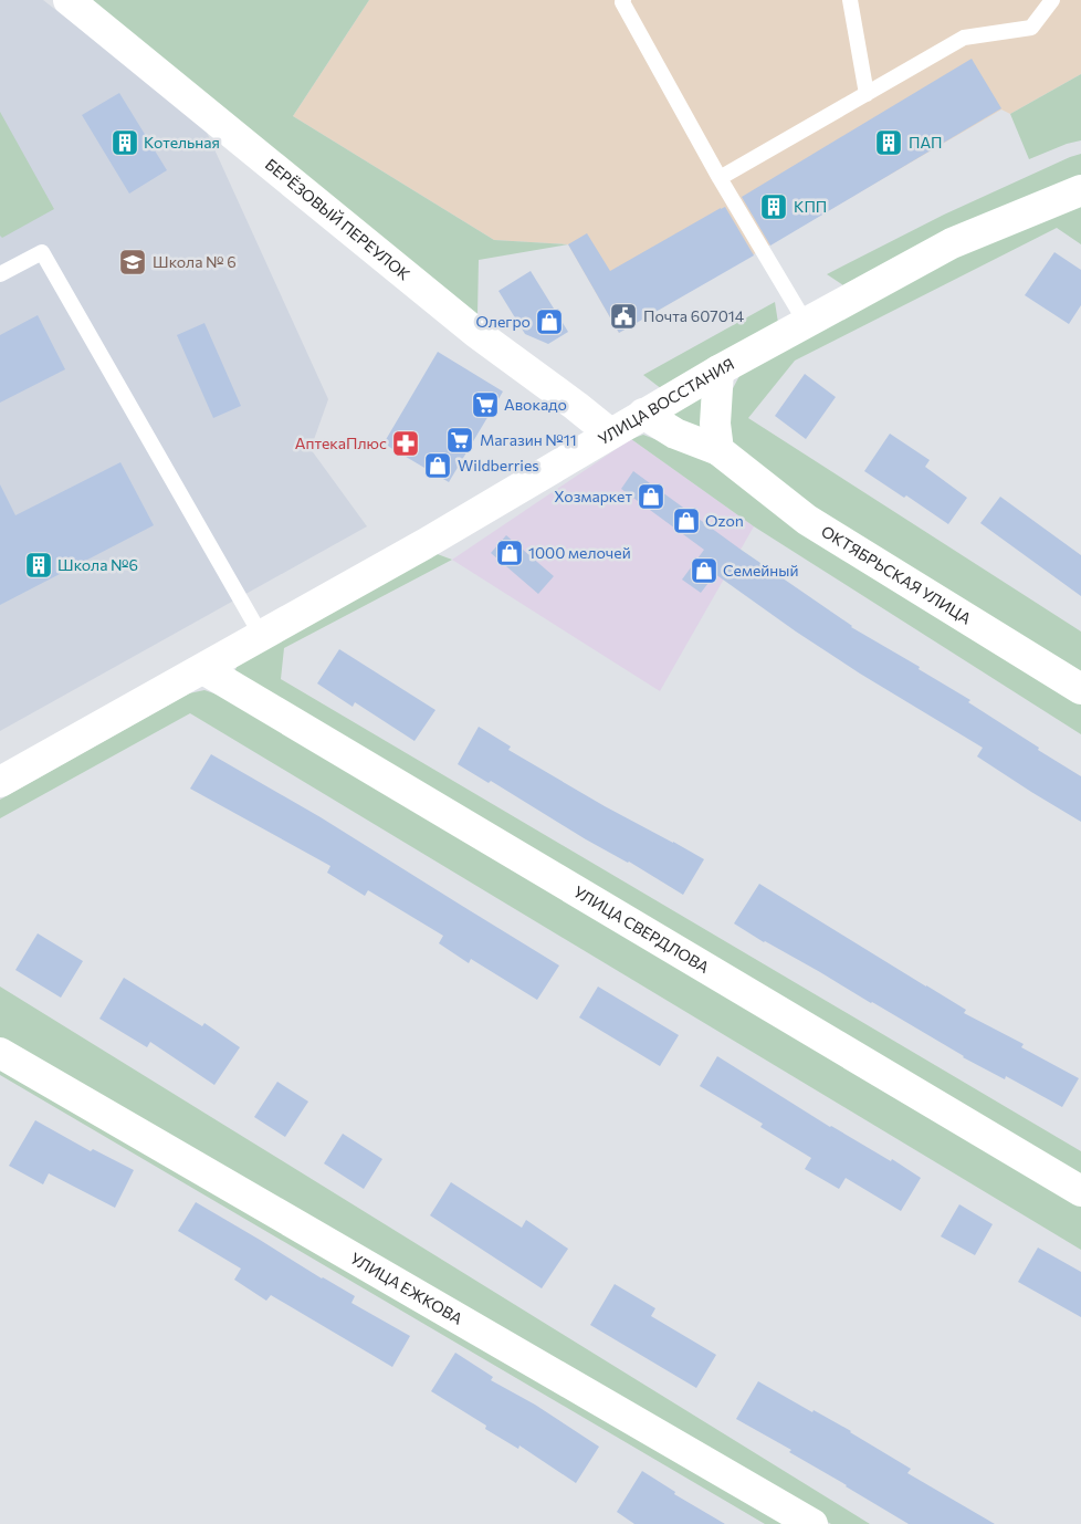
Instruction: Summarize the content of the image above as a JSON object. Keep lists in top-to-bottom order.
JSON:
{
  "streets": {
    "street": [
      "БЕРЁЗОВЫЙ ПЕРЕУЛОК",
      "УЛИЦА ВОССТАНИЯ",
      "ОКТЯБРЬСКАЯ УЛИЦА",
      "УЛИЦА СВЕРДЛОВА",
      "УЛИЦА ЕЖКОВА"
    ]
  },
  "crossings": [
    ["БЕРЁЗОВЫЙ ПЕРЕУЛОК", "УЛИЦА ВОССТАНИЯ"],
    ["УЛИЦА ВОССТАНИЯ", "ОКТЯБРЬСКАЯ УЛИЦА"],
    ["УЛИЦА ВОССТАНИЯ", "УЛИЦА СВЕРДЛОВА"]
  ],
  "places": {
    "building": [
      "Котельная",
      "ПАП",
      "КПП",
      "Школа №6"
    ],
    "school or university": ["Школа № 6"],
    "public building": ["Почта 607014"],
    "shop": [
      "Олегро",
      "Wildberries",
      "Хозмаркет",
      "Ozon",
      "1000 мелочей",
      "Семейный"
    ],
    "supermarket": ["Авокадо", "Магазин №11"],
    "pharmacy": ["АптекаПлюс"]
  }
}
